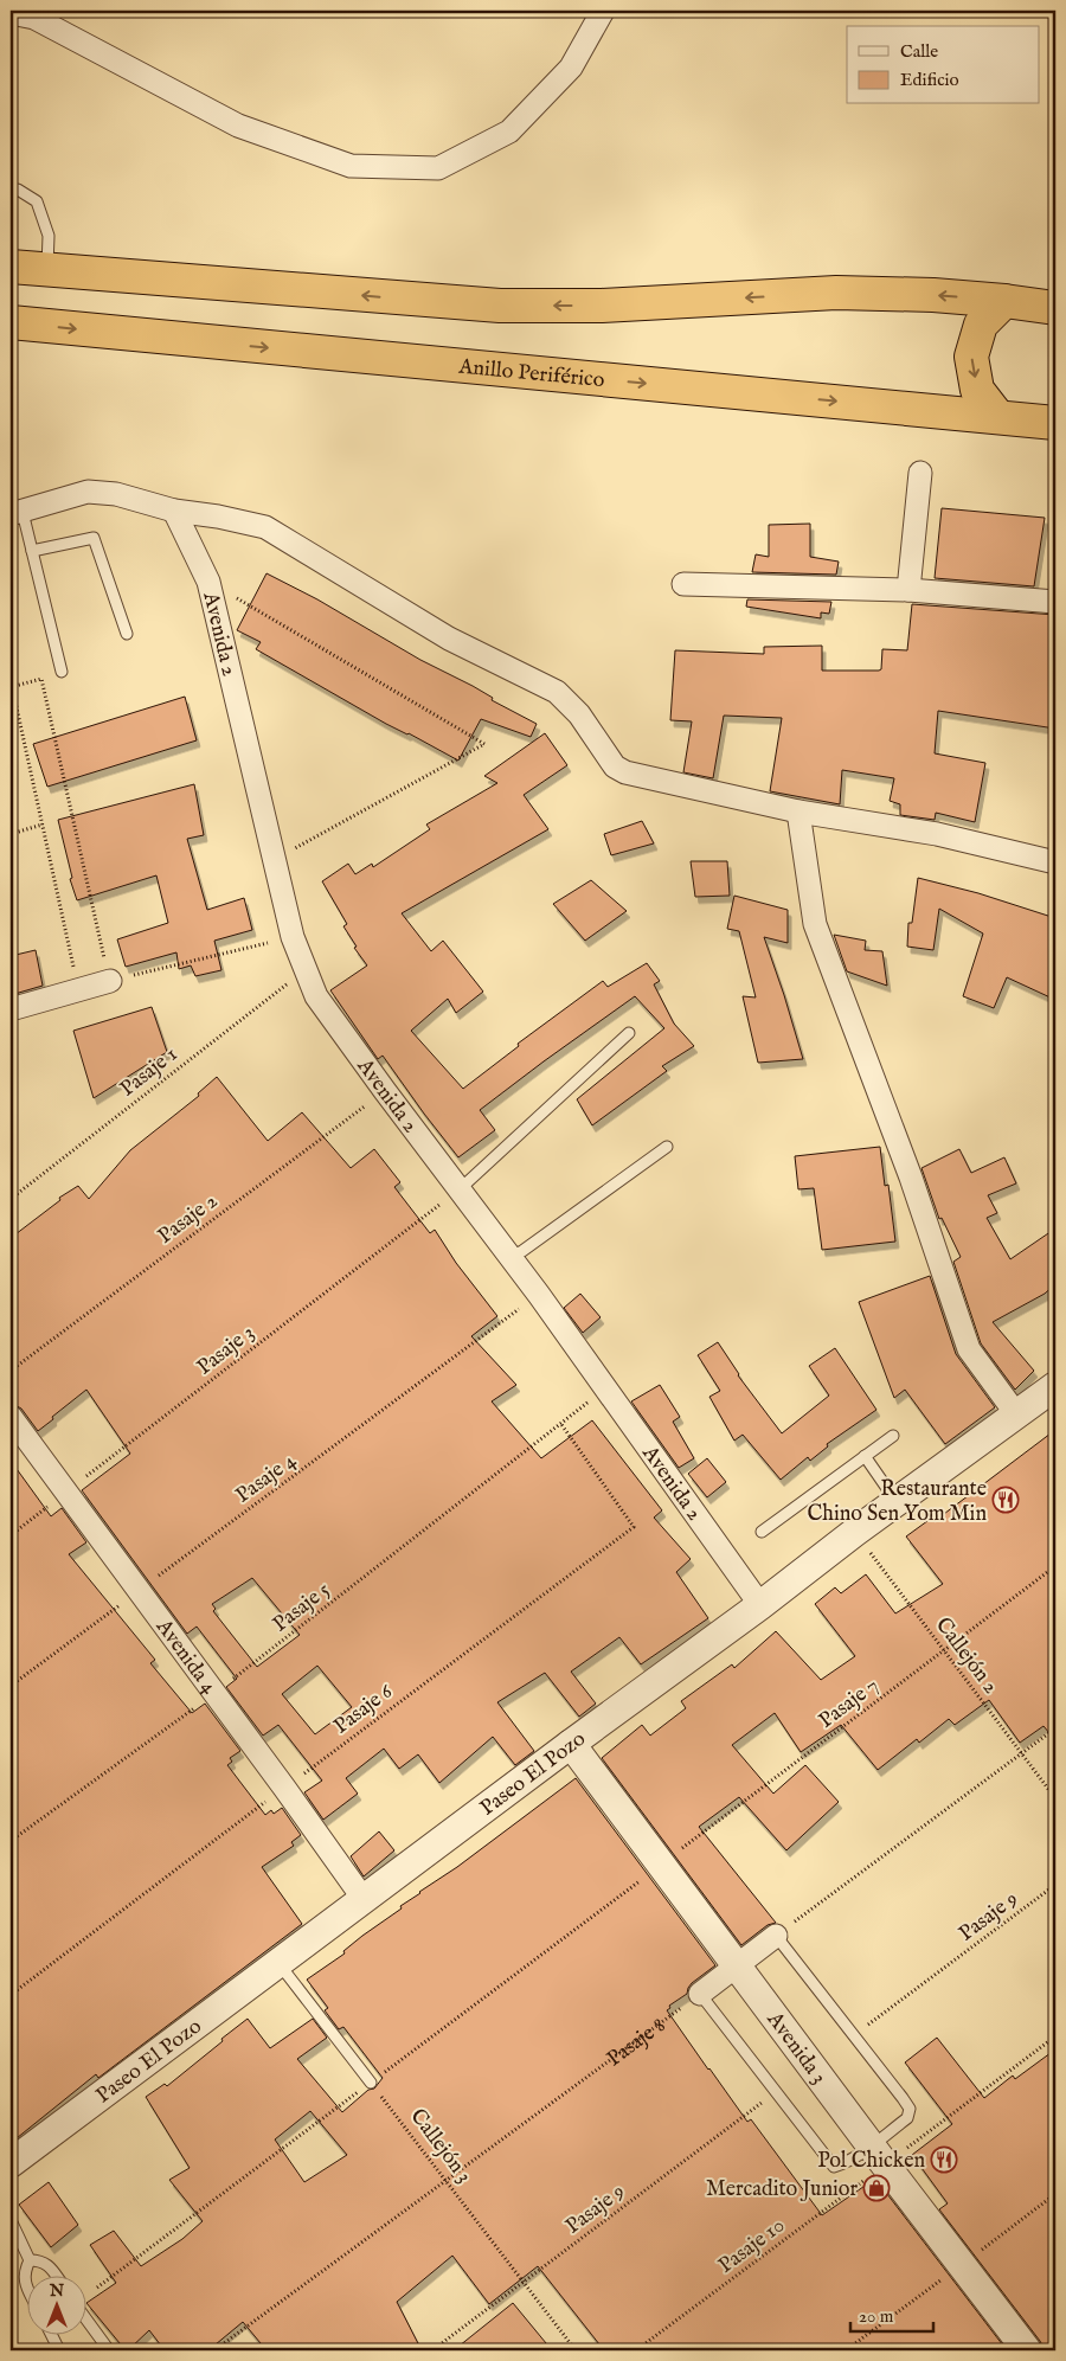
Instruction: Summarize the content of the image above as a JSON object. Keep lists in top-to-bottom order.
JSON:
{
  "streets": {
    "highway": ["Anillo Periférico"],
    "street": [
      "Avenida 2",
      "Avenida 4",
      "Paseo El Pozo",
      "Avenida 3"
    ],
    "path": [
      "Pasaje 1",
      "Pasaje 2",
      "Pasaje 3",
      "Pasaje 4",
      "Pasaje 5",
      "Callejón 2",
      "Pasaje 7",
      "Pasaje 6",
      "Pasaje 9",
      "Pasaje 8",
      "Callejón 3",
      "Pasaje 10"
    ]
  },
  "crossings": [
    ["Avenida 2", "Pasaje 1"],
    ["Avenida 2", "Pasaje 2"],
    ["Avenida 2", "Pasaje 3"],
    ["Avenida 2", "Pasaje 4"],
    ["Avenida 2", "Pasaje 5"],
    ["Avenida 2", "Paseo El Pozo"],
    ["Pasaje 3", "Avenida 4"],
    ["Pasaje 4", "Avenida 4"],
    ["Pasaje 5", "Avenida 4"],
    ["Pasaje 5", "Pasaje 6"],
    ["Callejón 2", "Pasaje 7"],
    ["Callejón 2", "Paseo El Pozo"],
    ["Avenida 4", "Pasaje 6"],
    ["Avenida 4", "Paseo El Pozo"],
    ["Pasaje 7", "Avenida 3"],
    ["Paseo El Pozo", "Avenida 3"],
    ["Pasaje 9", "Callejón 3"],
    ["Pasaje 8", "Callejón 3"],
    ["Avenida 3", "Pasaje 10"]
  ],
  "places": {
    "restaurant": ["Restaurante Chino Sen Yom Min", "Pol Chicken"],
    "shop": ["Mercadito Junior"]
  },
  "legend": ["Calle", "Edificio"],
  "scale_bar": "20 m",
  "north": "top"
}
